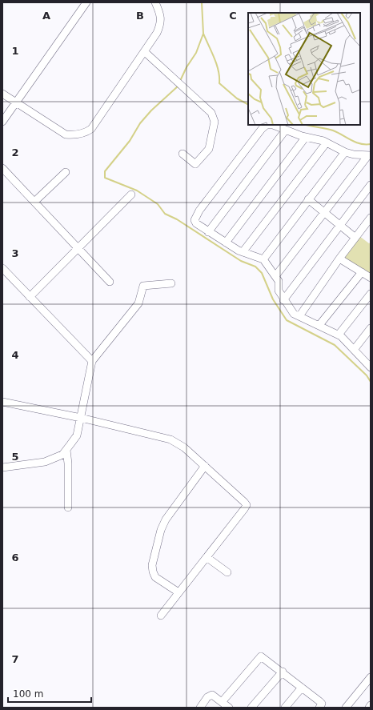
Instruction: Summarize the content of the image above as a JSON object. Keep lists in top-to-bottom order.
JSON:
{
  "scale_bar": "100 m",
  "grid": {
    "columns": ["A", "B", "C"],
    "rows": [
      "1",
      "2",
      "3",
      "4",
      "5",
      "6",
      "7"
    ]
  }
}
